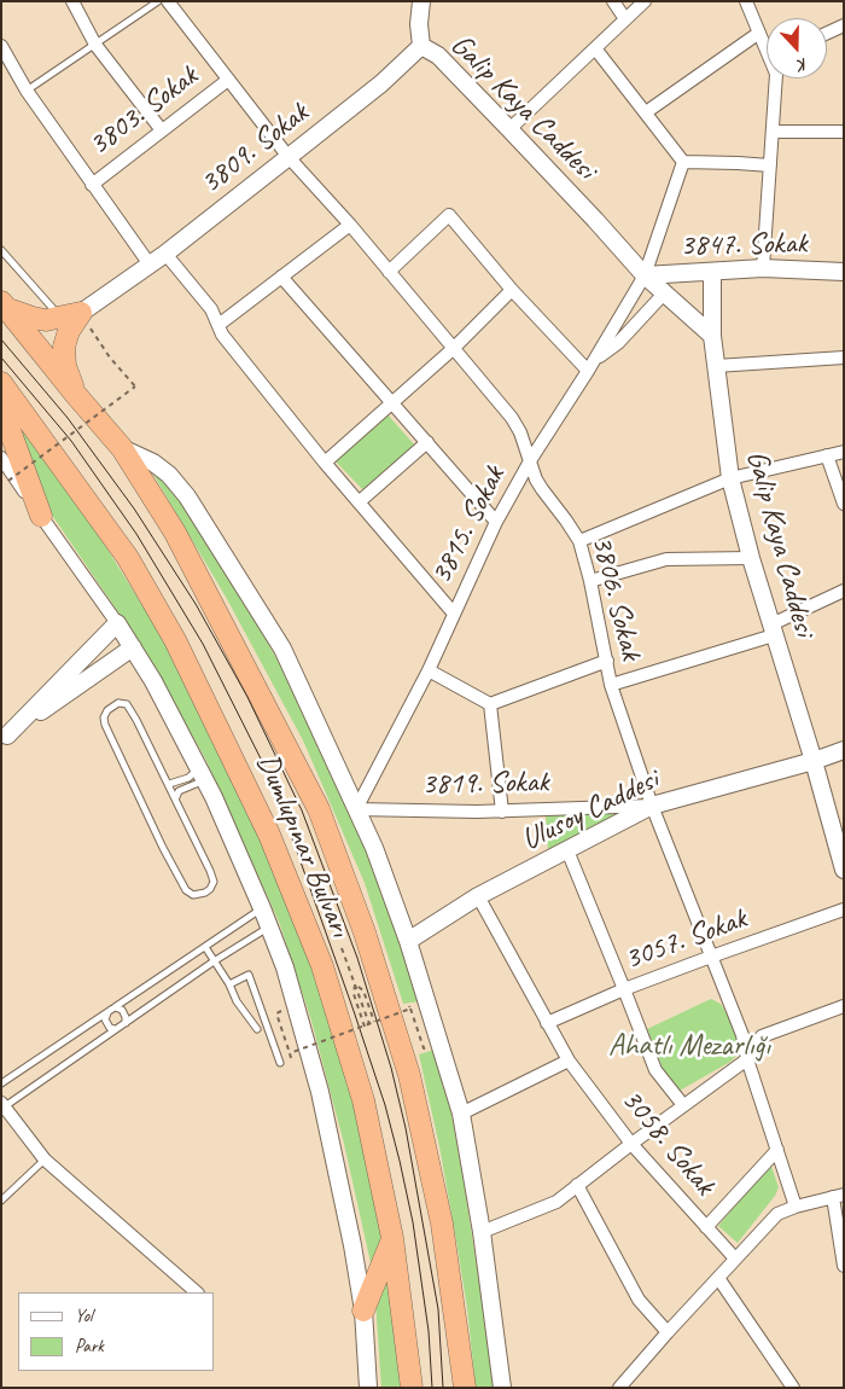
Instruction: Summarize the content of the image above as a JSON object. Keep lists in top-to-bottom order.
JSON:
{
  "streets": {
    "highway": ["Dumlupınar Bulvarı"],
    "street": [
      "Galip Kaya Caddesi",
      "3803. Sokak",
      "3809. Sokak",
      "3847. Sokak",
      "3815. Sokak",
      "3806. Sokak",
      "3819. Sokak",
      "Ulusoy Caddesi",
      "3057. Sokak",
      "3058. Sokak"
    ]
  },
  "crossings": [
    ["Galip Kaya Caddesi", "3809. Sokak"],
    ["Galip Kaya Caddesi", "3847. Sokak"],
    ["Galip Kaya Caddesi", "3815. Sokak"],
    ["Galip Kaya Caddesi", "Ulusoy Caddesi"],
    ["3803. Sokak", "3806. Sokak"],
    ["3809. Sokak", "3806. Sokak"],
    ["3847. Sokak", "3815. Sokak"],
    ["3815. Sokak", "3806. Sokak"],
    ["3815. Sokak", "3819. Sokak"],
    ["3815. Sokak", "Dumlupınar Bulvarı"],
    ["3806. Sokak", "3819. Sokak"],
    ["3806. Sokak", "Ulusoy Caddesi"],
    ["3806. Sokak", "3057. Sokak"],
    ["3819. Sokak", "Ulusoy Caddesi"],
    ["3819. Sokak", "Dumlupınar Bulvarı"],
    ["Ulusoy Caddesi", "Dumlupınar Bulvarı"],
    ["Ulusoy Caddesi", "3058. Sokak"],
    ["3057. Sokak", "3058. Sokak"]
  ],
  "parks": ["Ahatlı Mezarlığı"],
  "legend": ["Yol", "Park"],
  "north": "bottom"
}
